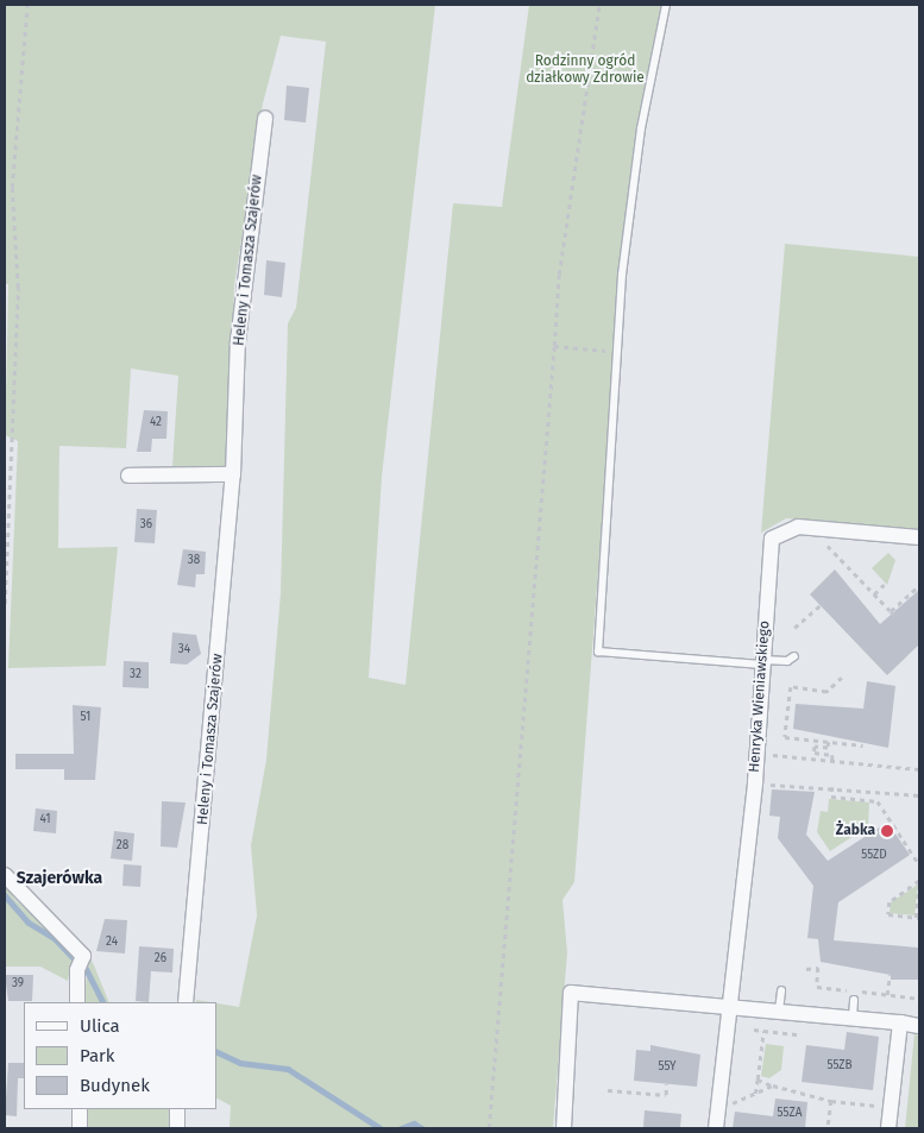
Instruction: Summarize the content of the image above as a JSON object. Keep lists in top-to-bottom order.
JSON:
{
  "streets": {
    "street": ["Heleny i Tomasza Szajerów", "Henryka Wieniawskiego"]
  },
  "districts": ["Szajerówka"],
  "parks": ["Rodzinny ogród działkowy Zdrowie"],
  "places": ["Żabka"],
  "house_numbers": [
    "42",
    "36",
    "38",
    "34",
    "32",
    "51",
    "41",
    "28",
    "55ZD",
    "24",
    "26",
    "39",
    "55ZB",
    "55Y",
    "55ZA"
  ],
  "legend": ["Ulica", "Park", "Budynek"]
}
